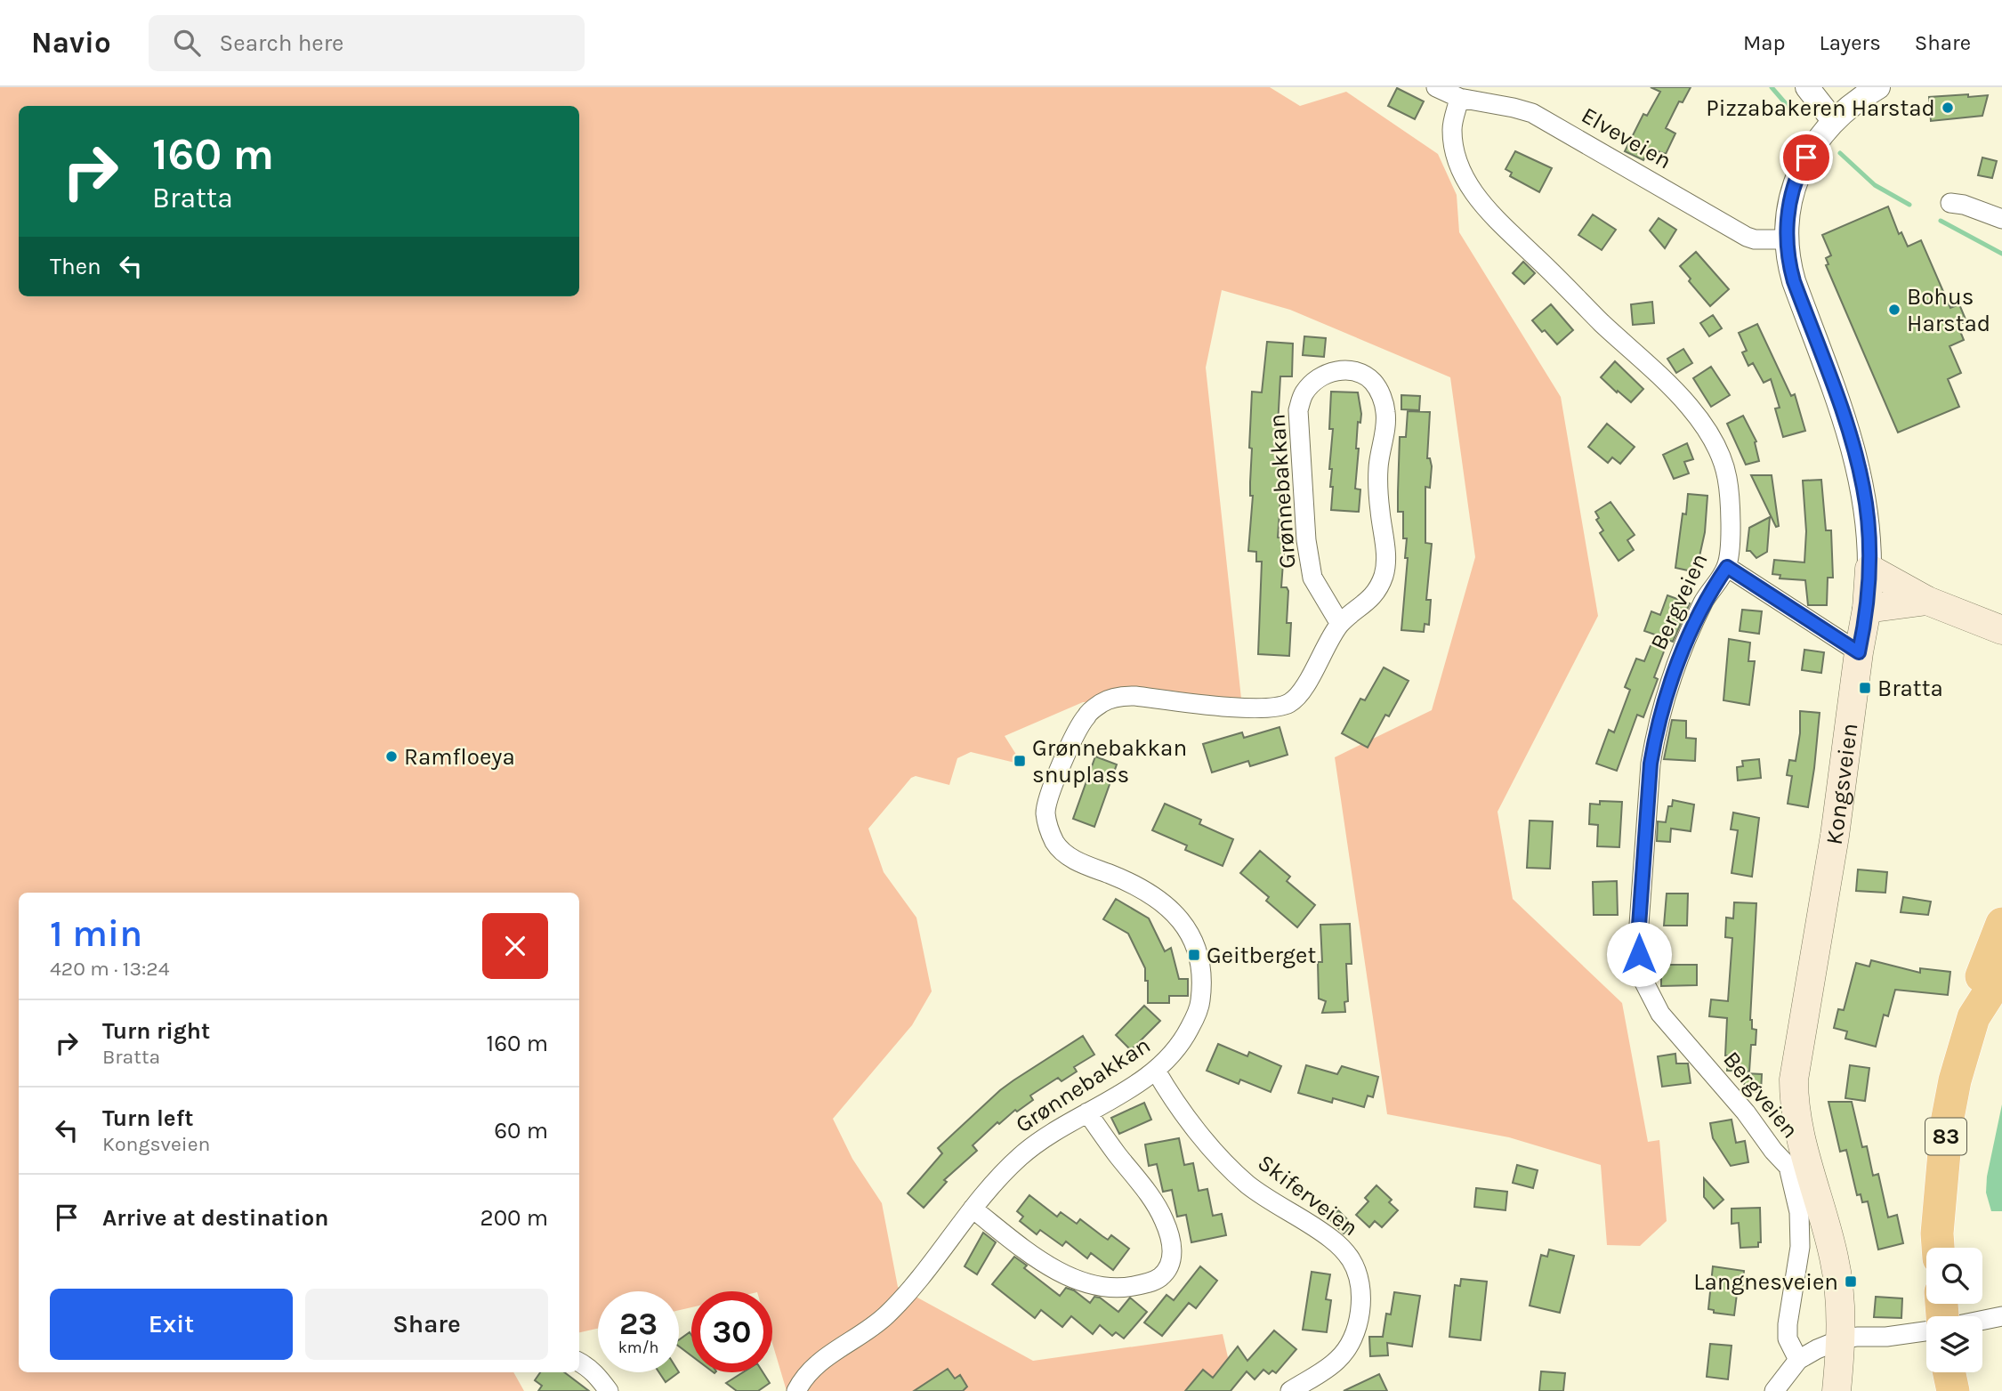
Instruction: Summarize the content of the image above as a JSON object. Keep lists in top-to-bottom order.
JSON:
{
  "streets": {
    "highway": ["83"],
    "main road": ["Kongsveien"],
    "street": [
      "Elveveien",
      "Grønnebakkan",
      "Bergveien",
      "Skiferveien"
    ]
  },
  "crossings": [
    ["Elveveien", "Bergveien"],
    ["Elveveien", "Kongsveien"],
    ["Grønnebakkan", "Skiferveien"]
  ],
  "places": {
    "other": ["Pizzabakeren Harstad", "Bohus Harstad", "Ramfloeya"],
    "transit": [
      "Bratta",
      "Grønnebakkan snuplass",
      "Geitberget",
      "Langnesveien"
    ]
  },
  "page": {
    "header": "Navio",
    "search": "Search here",
    "nav": ["Map", "Layers", "Share"],
    "turn": ["160 m", "Bratta"],
    "then": "Then",
    "heading": ["1 min", "420 m · 13:24"],
    "list": [
      {
        "name": "Turn right",
        "note": "Bratta",
        "value": "160 m"
      },
      {
        "name": "Turn left",
        "note": "Kongsveien",
        "value": "60 m"
      },
      {
        "name": "Arrive at destination",
        "value": "200 m"
      }
    ],
    "buttons": ["Exit", "Share"],
    "speed": "23 km/h",
    "limit": "30"
  }
}
